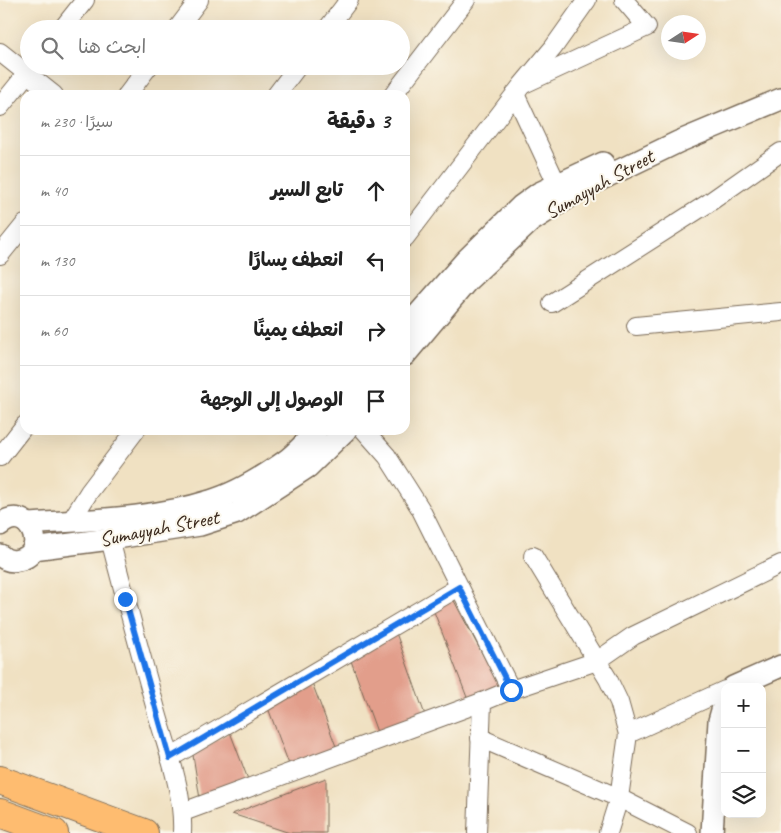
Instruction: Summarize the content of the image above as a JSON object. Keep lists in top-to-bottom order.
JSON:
{
  "streets": {
    "street": ["Sumayyah Street"]
  },
  "north": "right",
  "page": {
    "search": "ابحث هنا",
    "heading": ["3 دقيقة", "سيرًا · 230 m"],
    "list": [
      ["تابع السير", "40 m"],
      ["انعطف يسارًا", "130 m"],
      ["انعطف يمينًا", "60 m"],
      "الوصول إلى الوجهة"
    ],
    "map_buttons": ["+", "−"]
  }
}
